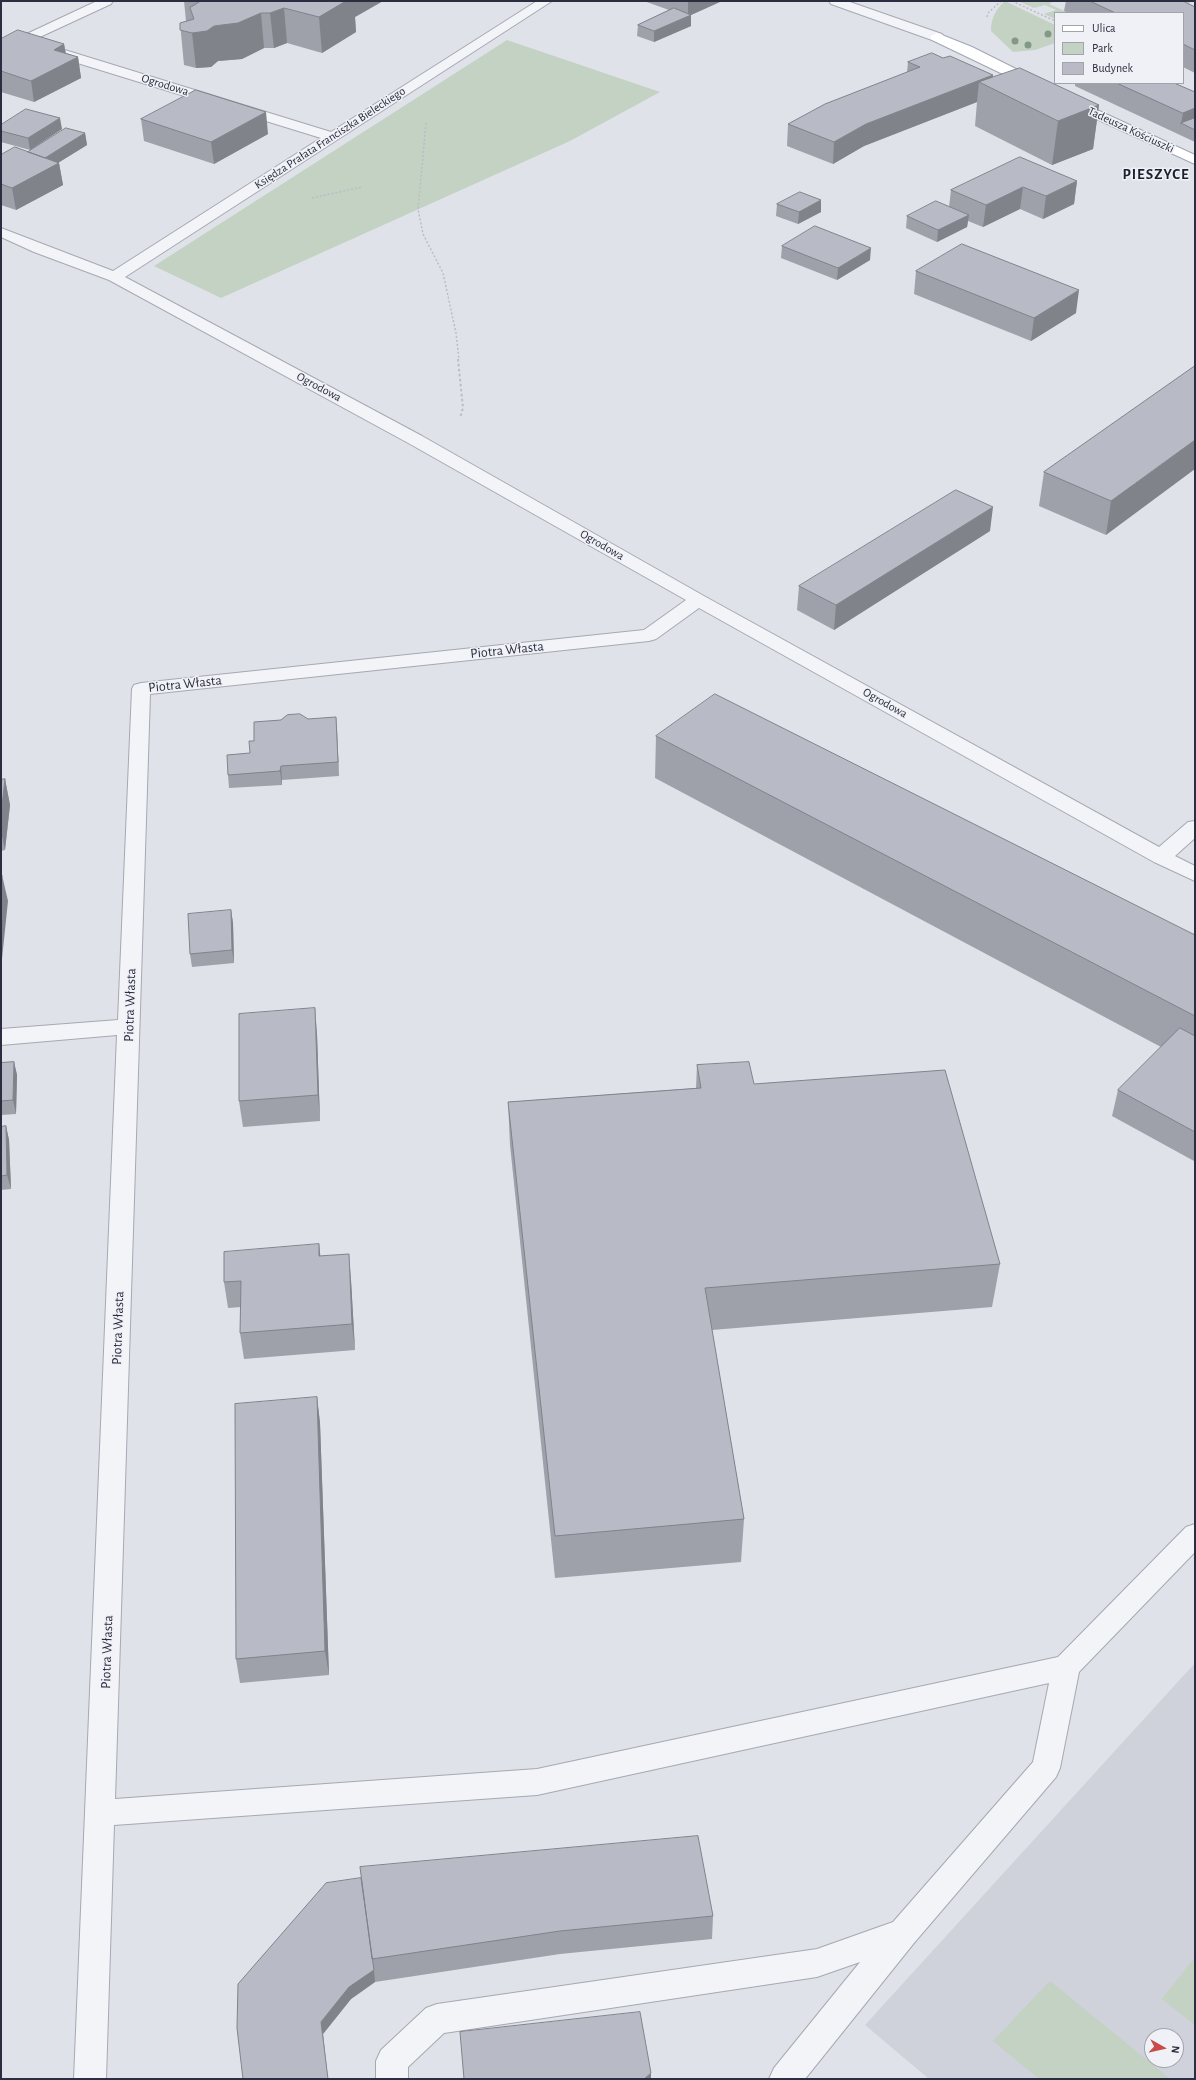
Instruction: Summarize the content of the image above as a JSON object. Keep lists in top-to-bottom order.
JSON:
{
  "streets": {
    "main road": ["Tadeusza Kościuszki"],
    "street": ["Ogrodowa", "Księdza Prałata Franciszka Bieleckiego", "Piotra Własta"]
  },
  "crossings": [
    ["Ogrodowa", "Księdza Prałata Franciszka Bieleckiego"],
    ["Ogrodowa", "Piotra Własta"]
  ],
  "districts": ["PIESZYCE"],
  "legend": ["Ulica", "Park", "Budynek"],
  "north": "right"
}
